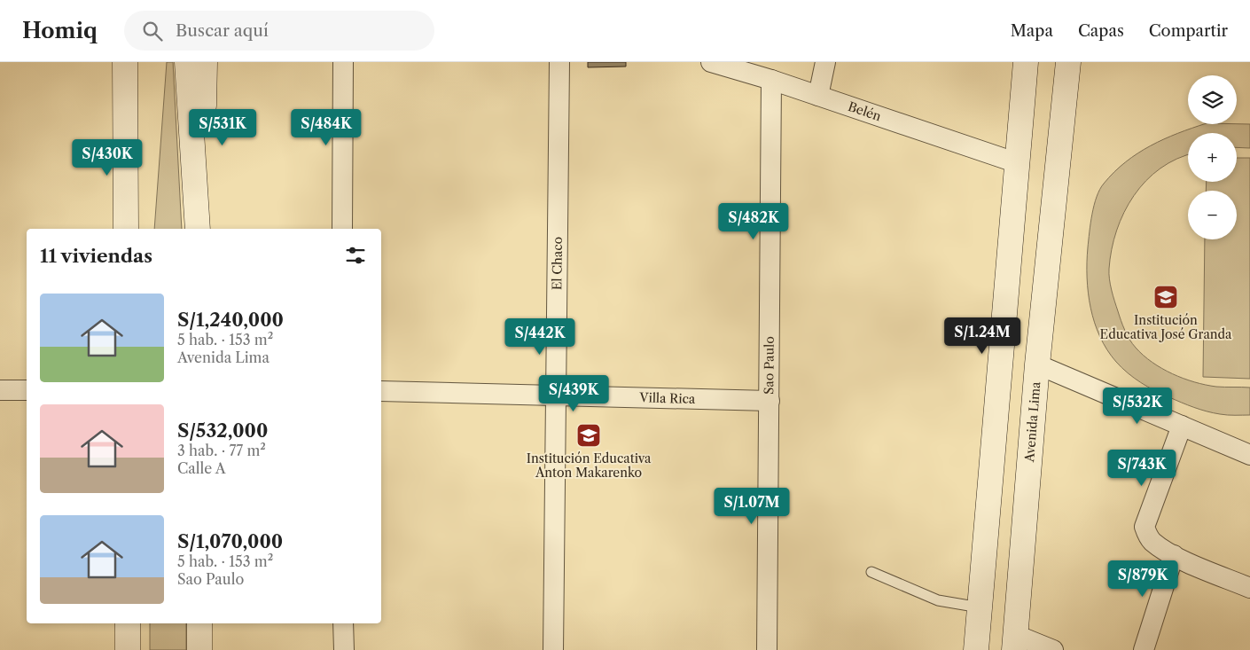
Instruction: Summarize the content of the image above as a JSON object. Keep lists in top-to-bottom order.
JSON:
{
  "streets": {
    "main road": ["Avenida Lima"],
    "street": [
      "Belén",
      "El Chaco",
      "Sao Paulo",
      "Villa Rica"
    ]
  },
  "crossings": [
    ["Belén", "Sao Paulo"],
    ["El Chaco", "Villa Rica"],
    ["Sao Paulo", "Villa Rica"]
  ],
  "places": {
    "school or university": ["Institución Educativa José Granda", "Institución Educativa Anton Makarenko"]
  },
  "page": {
    "header": "Homiq",
    "search": "Buscar aquí",
    "nav": ["Mapa", "Capas", "Compartir"],
    "map_buttons": ["+", "−"],
    "price": [
      "S/531K",
      "S/484K",
      "S/430K",
      "S/482K",
      "S/1.24M",
      "S/442K",
      "S/439K",
      "S/532K",
      "S/743K",
      "S/1.07M",
      "S/879K"
    ],
    "heading": "11 viviendas",
    "list": [
      {
        "name": "S/1,240,000",
        "note": "5 hab. · 153 m² · Avenida Lima"
      },
      {
        "name": "S/532,000",
        "note": "3 hab. · 77 m² · Calle A"
      },
      {
        "name": "S/1,070,000",
        "note": "5 hab. · 153 m² · Sao Paulo"
      }
    ]
  }
}
